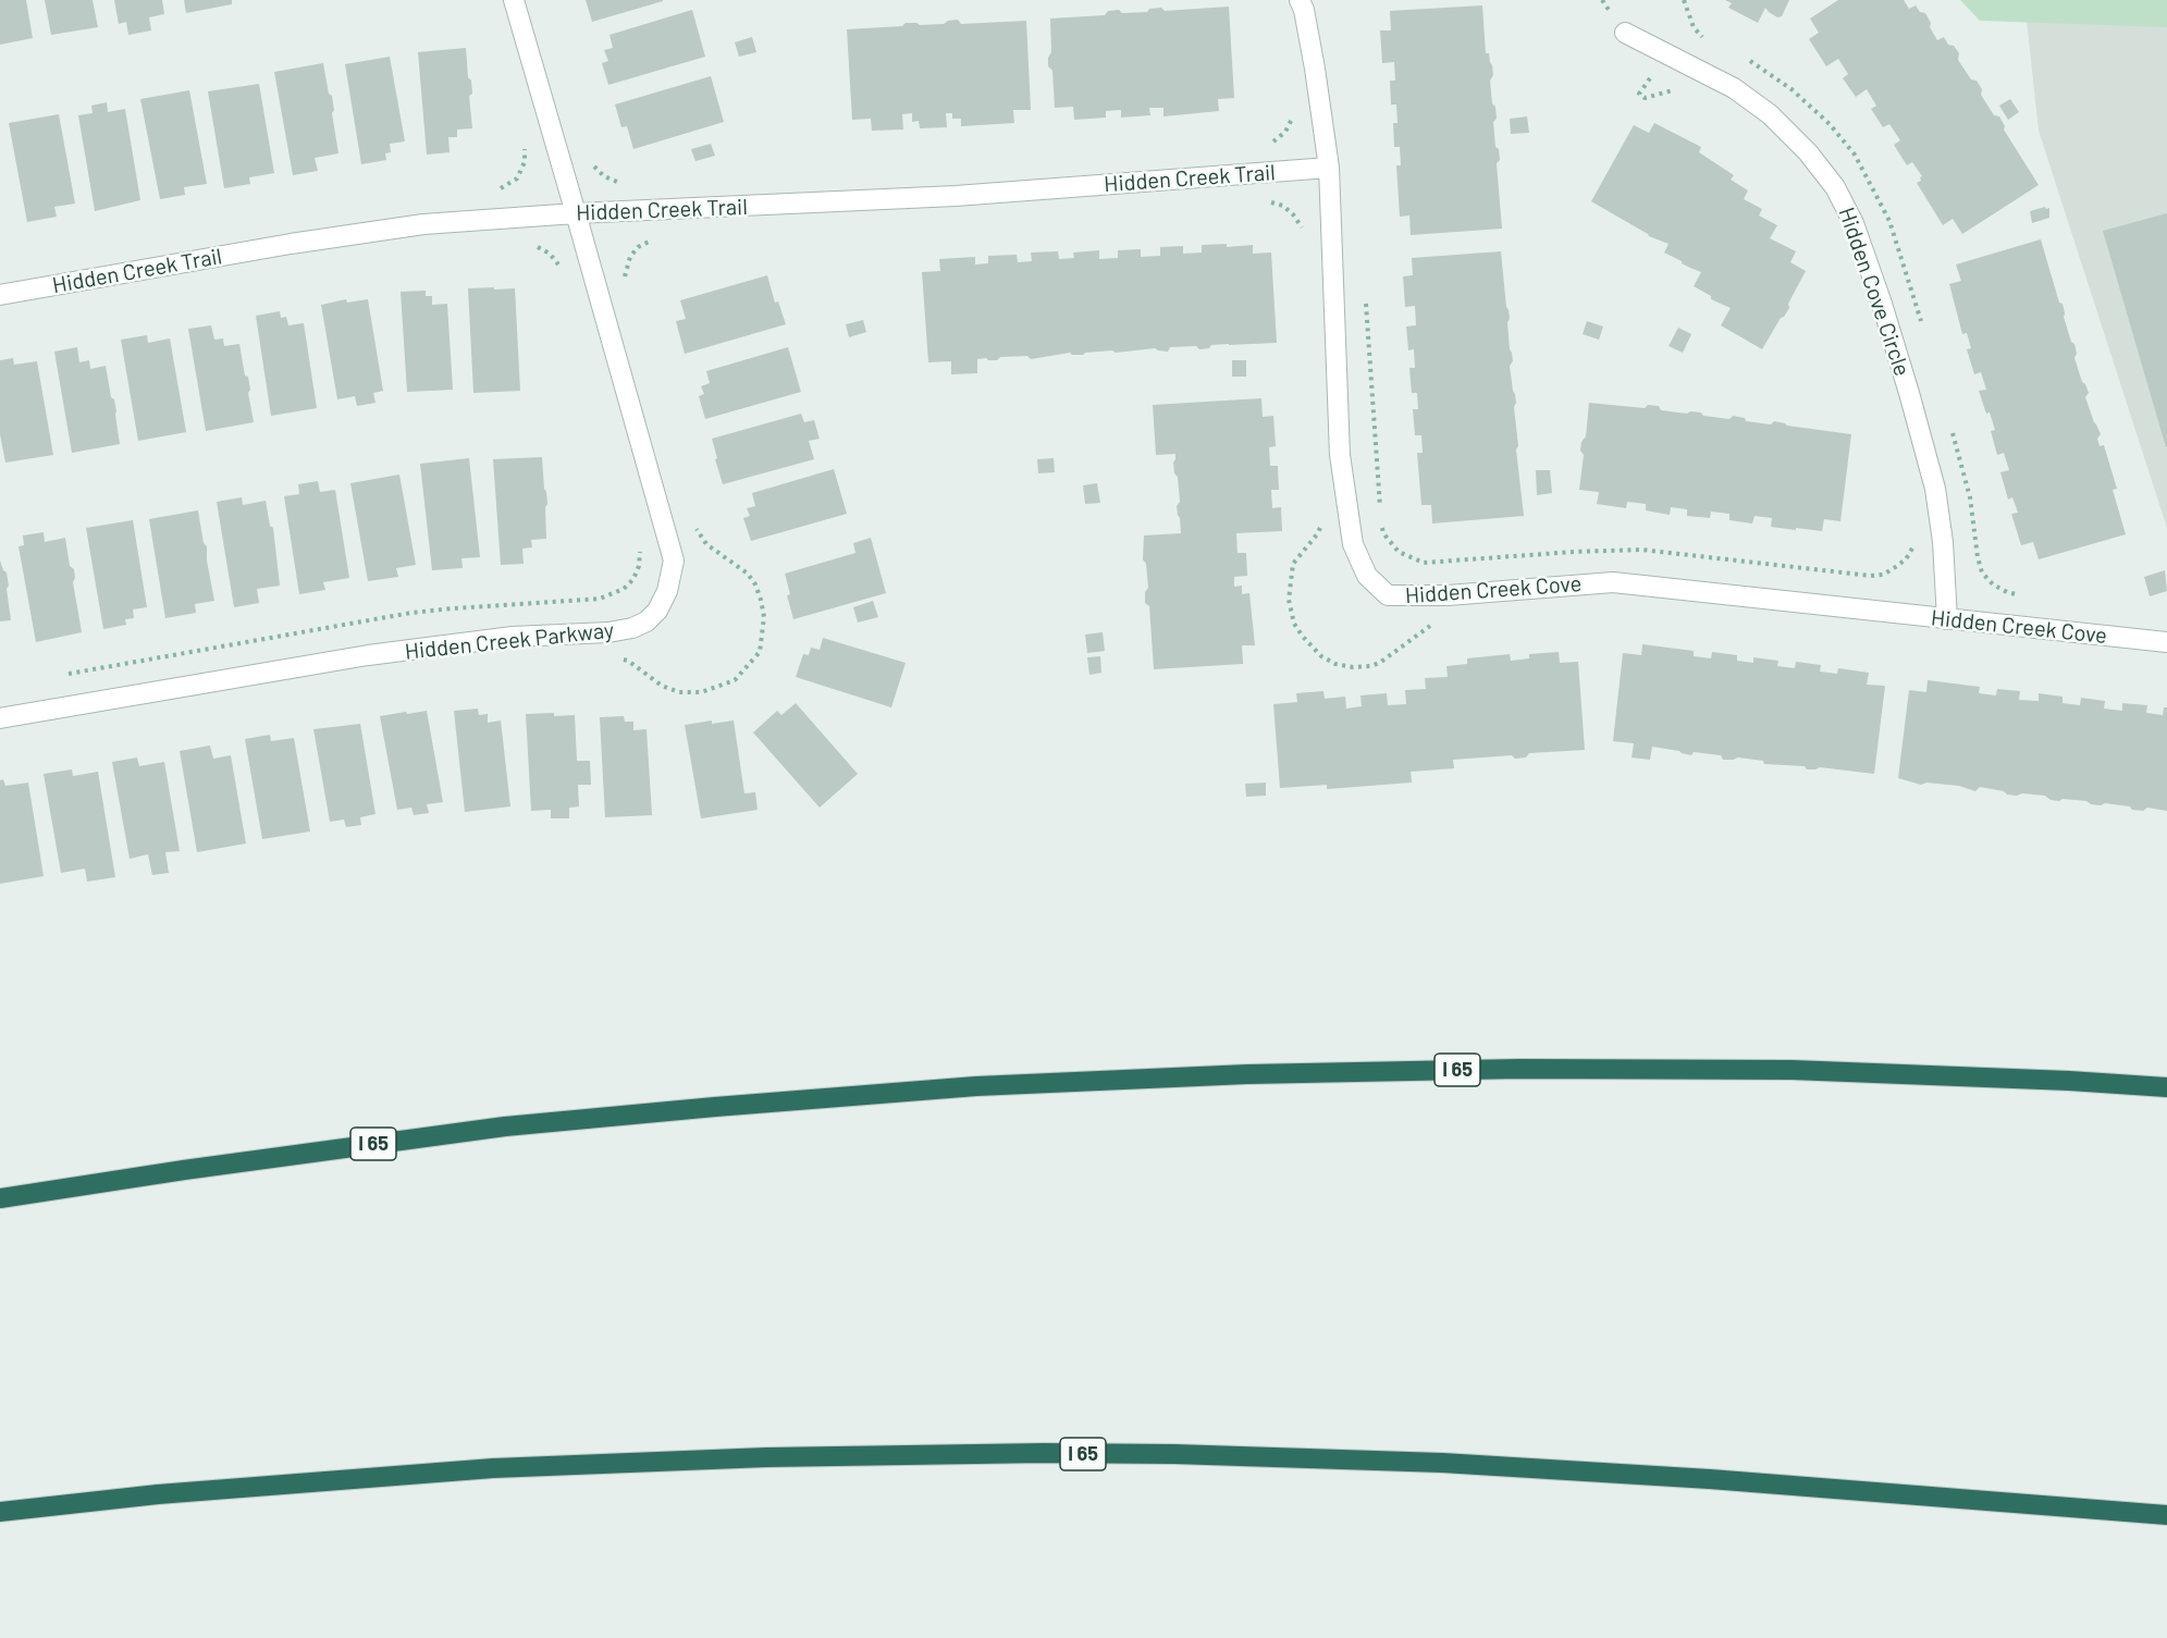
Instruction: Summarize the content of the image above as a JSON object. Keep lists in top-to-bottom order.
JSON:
{
  "streets": {
    "highway": ["I 65"],
    "street": [
      "Hidden Creek Trail",
      "Hidden Cove Circle",
      "Hidden Creek Cove",
      "Hidden Creek Parkway"
    ]
  },
  "crossings": [
    ["Hidden Creek Trail", "Hidden Creek Cove"],
    ["Hidden Creek Trail", "Hidden Creek Parkway"],
    ["Hidden Cove Circle", "Hidden Creek Cove"]
  ]
}
